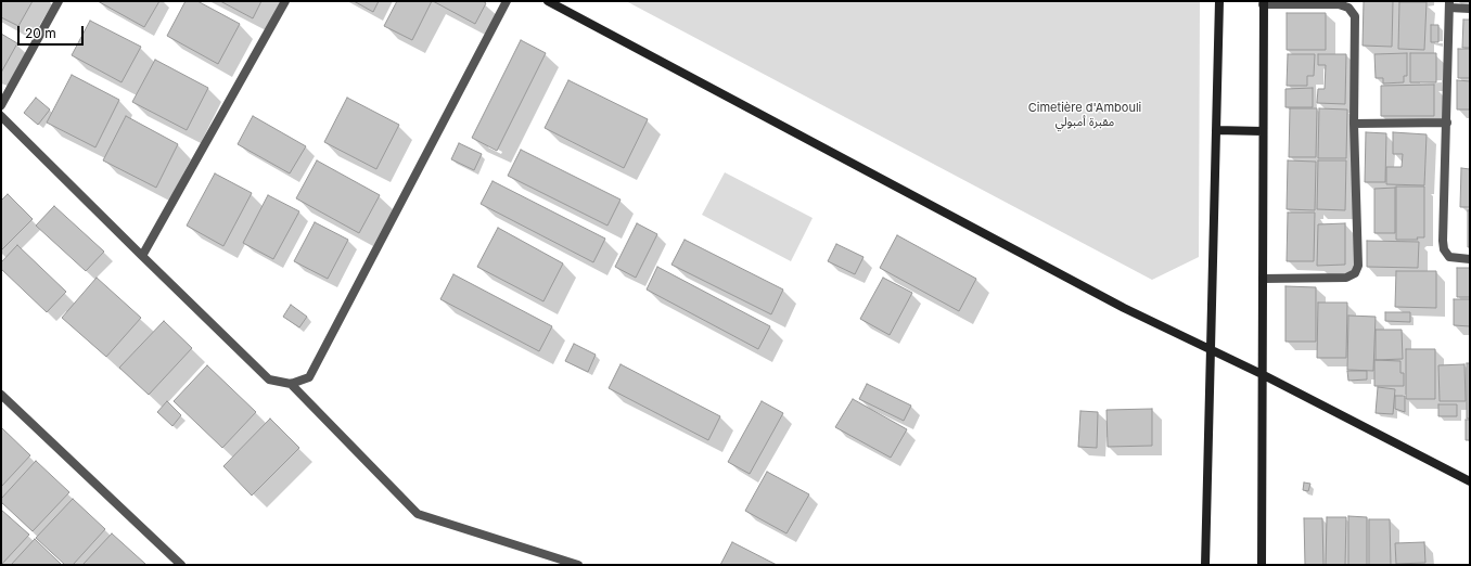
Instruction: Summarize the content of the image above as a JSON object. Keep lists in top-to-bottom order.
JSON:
{
  "parks": ["Cimetière d'Ambouli مقبرة أمبولي"],
  "scale_bar": "20 m"
}
